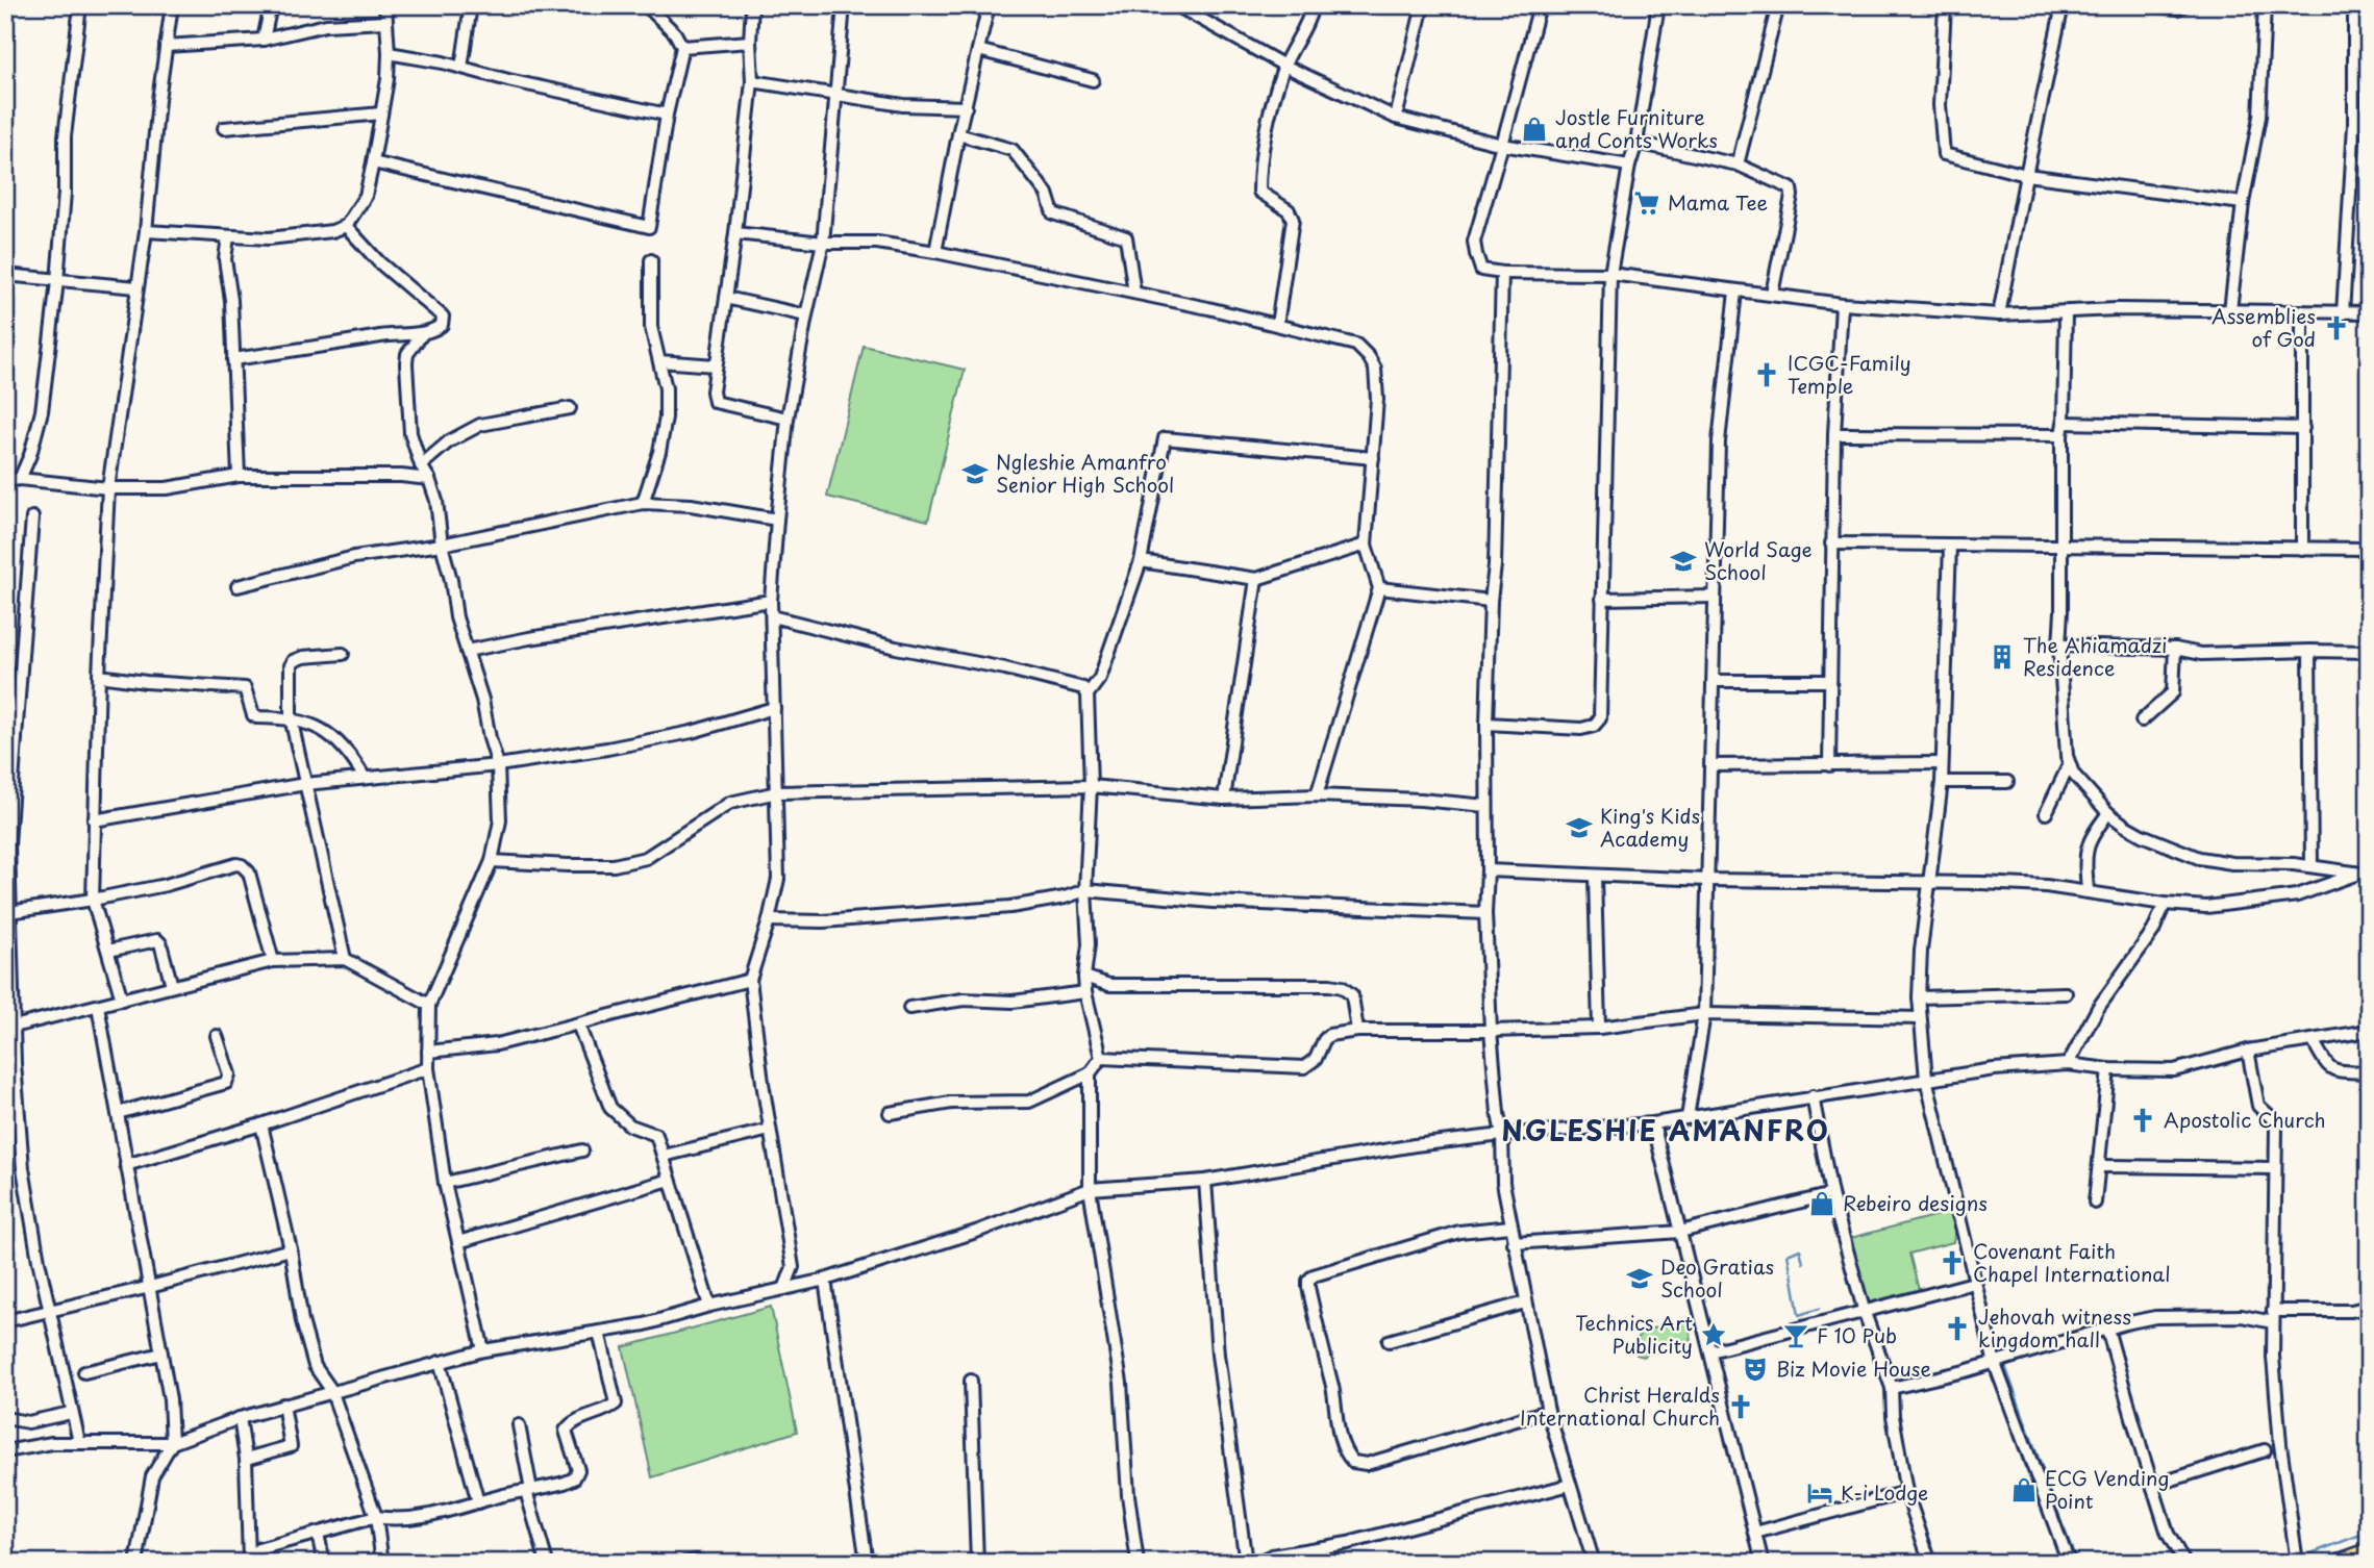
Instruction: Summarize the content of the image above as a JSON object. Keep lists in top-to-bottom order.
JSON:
{
  "districts": ["NGLESHIE AMANFRO"],
  "places": {
    "shop": ["Jostle Furniture and Conts Works", "Rebeiro designs", "ECG Vending Point"],
    "supermarket": ["Mama Tee"],
    "church": [
      "Assemblies of God",
      "ICGC-Family Temple",
      "Apostolic Church",
      "Covenant Faith Chapel International",
      "Jehovah witness kingdom hall",
      "Christ Heralds International Church"
    ],
    "school or university": [
      "Ngleshie Amanfro Senior High School",
      "World Sage School",
      "King's Kids Academy",
      "Deo Gratias School"
    ],
    "building": ["The Ahiamadzi Residence"],
    "place": ["Technics Art Publicity"],
    "bar": ["F 10 Pub"],
    "theatre": ["Biz Movie House"],
    "hotel": ["K-i Lodge"]
  }
}
